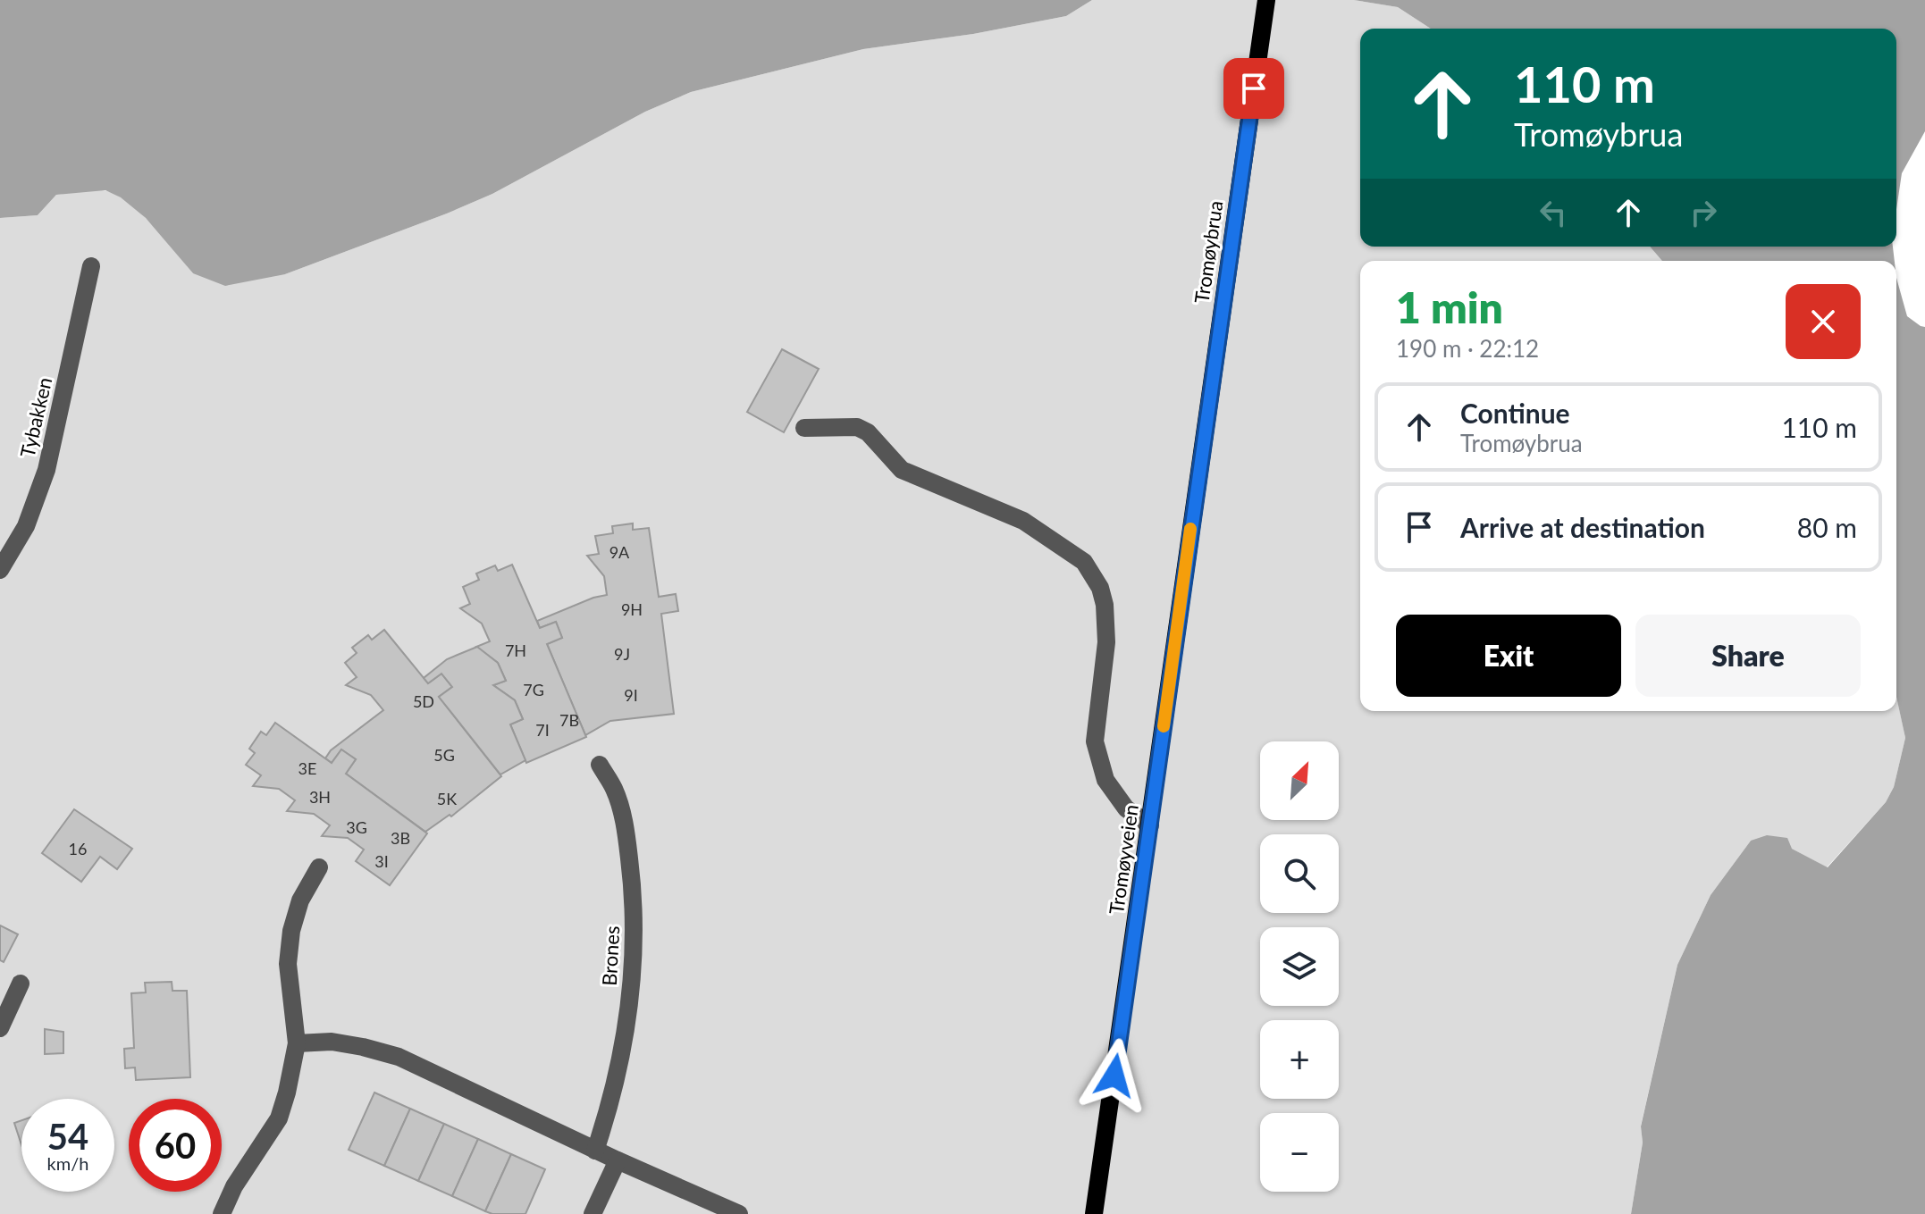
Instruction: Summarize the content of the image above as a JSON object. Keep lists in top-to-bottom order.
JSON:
{
  "streets": {
    "main road": ["Tromøybrua", "Tromøyveien"],
    "street": ["Tybakken", "Brones"]
  },
  "crossings": [
    ["Tromøybrua", "Tromøyveien"]
  ],
  "house_numbers": [
    "9A",
    "9H",
    "7H",
    "9J",
    "7G",
    "9I",
    "5D",
    "7B",
    "7I",
    "5G",
    "3E",
    "3H",
    "5K",
    "3G",
    "3B",
    "16",
    "3I"
  ],
  "north": "top right",
  "page": {
    "turn": ["110 m", "Tromøybrua"],
    "heading": ["1 min", "190 m · 22:12"],
    "list": [
      {
        "name": "Continue",
        "note": "Tromøybrua",
        "value": "110 m"
      },
      {
        "name": "Arrive at destination",
        "value": "80 m"
      }
    ],
    "buttons": ["Exit", "Share"],
    "map_buttons": ["+", "−"],
    "speed": "54 km/h",
    "limit": "60"
  }
}
